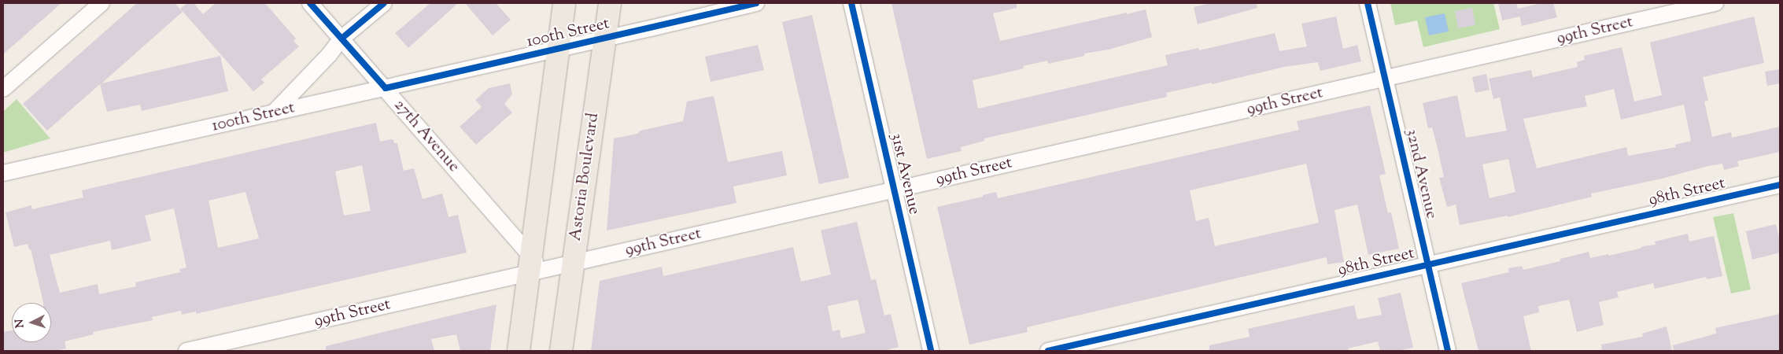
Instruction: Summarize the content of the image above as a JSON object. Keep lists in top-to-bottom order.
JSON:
{
  "streets": {
    "main road": ["Astoria Boulevard"],
    "street": [
      "99th Street",
      "100th Street",
      "27th Avenue",
      "31st Avenue",
      "32nd Avenue",
      "98th Street"
    ]
  },
  "crossings": [
    ["99th Street", "27th Avenue"],
    ["99th Street", "31st Avenue"],
    ["99th Street", "32nd Avenue"],
    ["99th Street", "Astoria Boulevard"],
    ["100th Street", "27th Avenue"],
    ["100th Street", "Astoria Boulevard"],
    ["32nd Avenue", "98th Street"]
  ],
  "north": "left"
}
